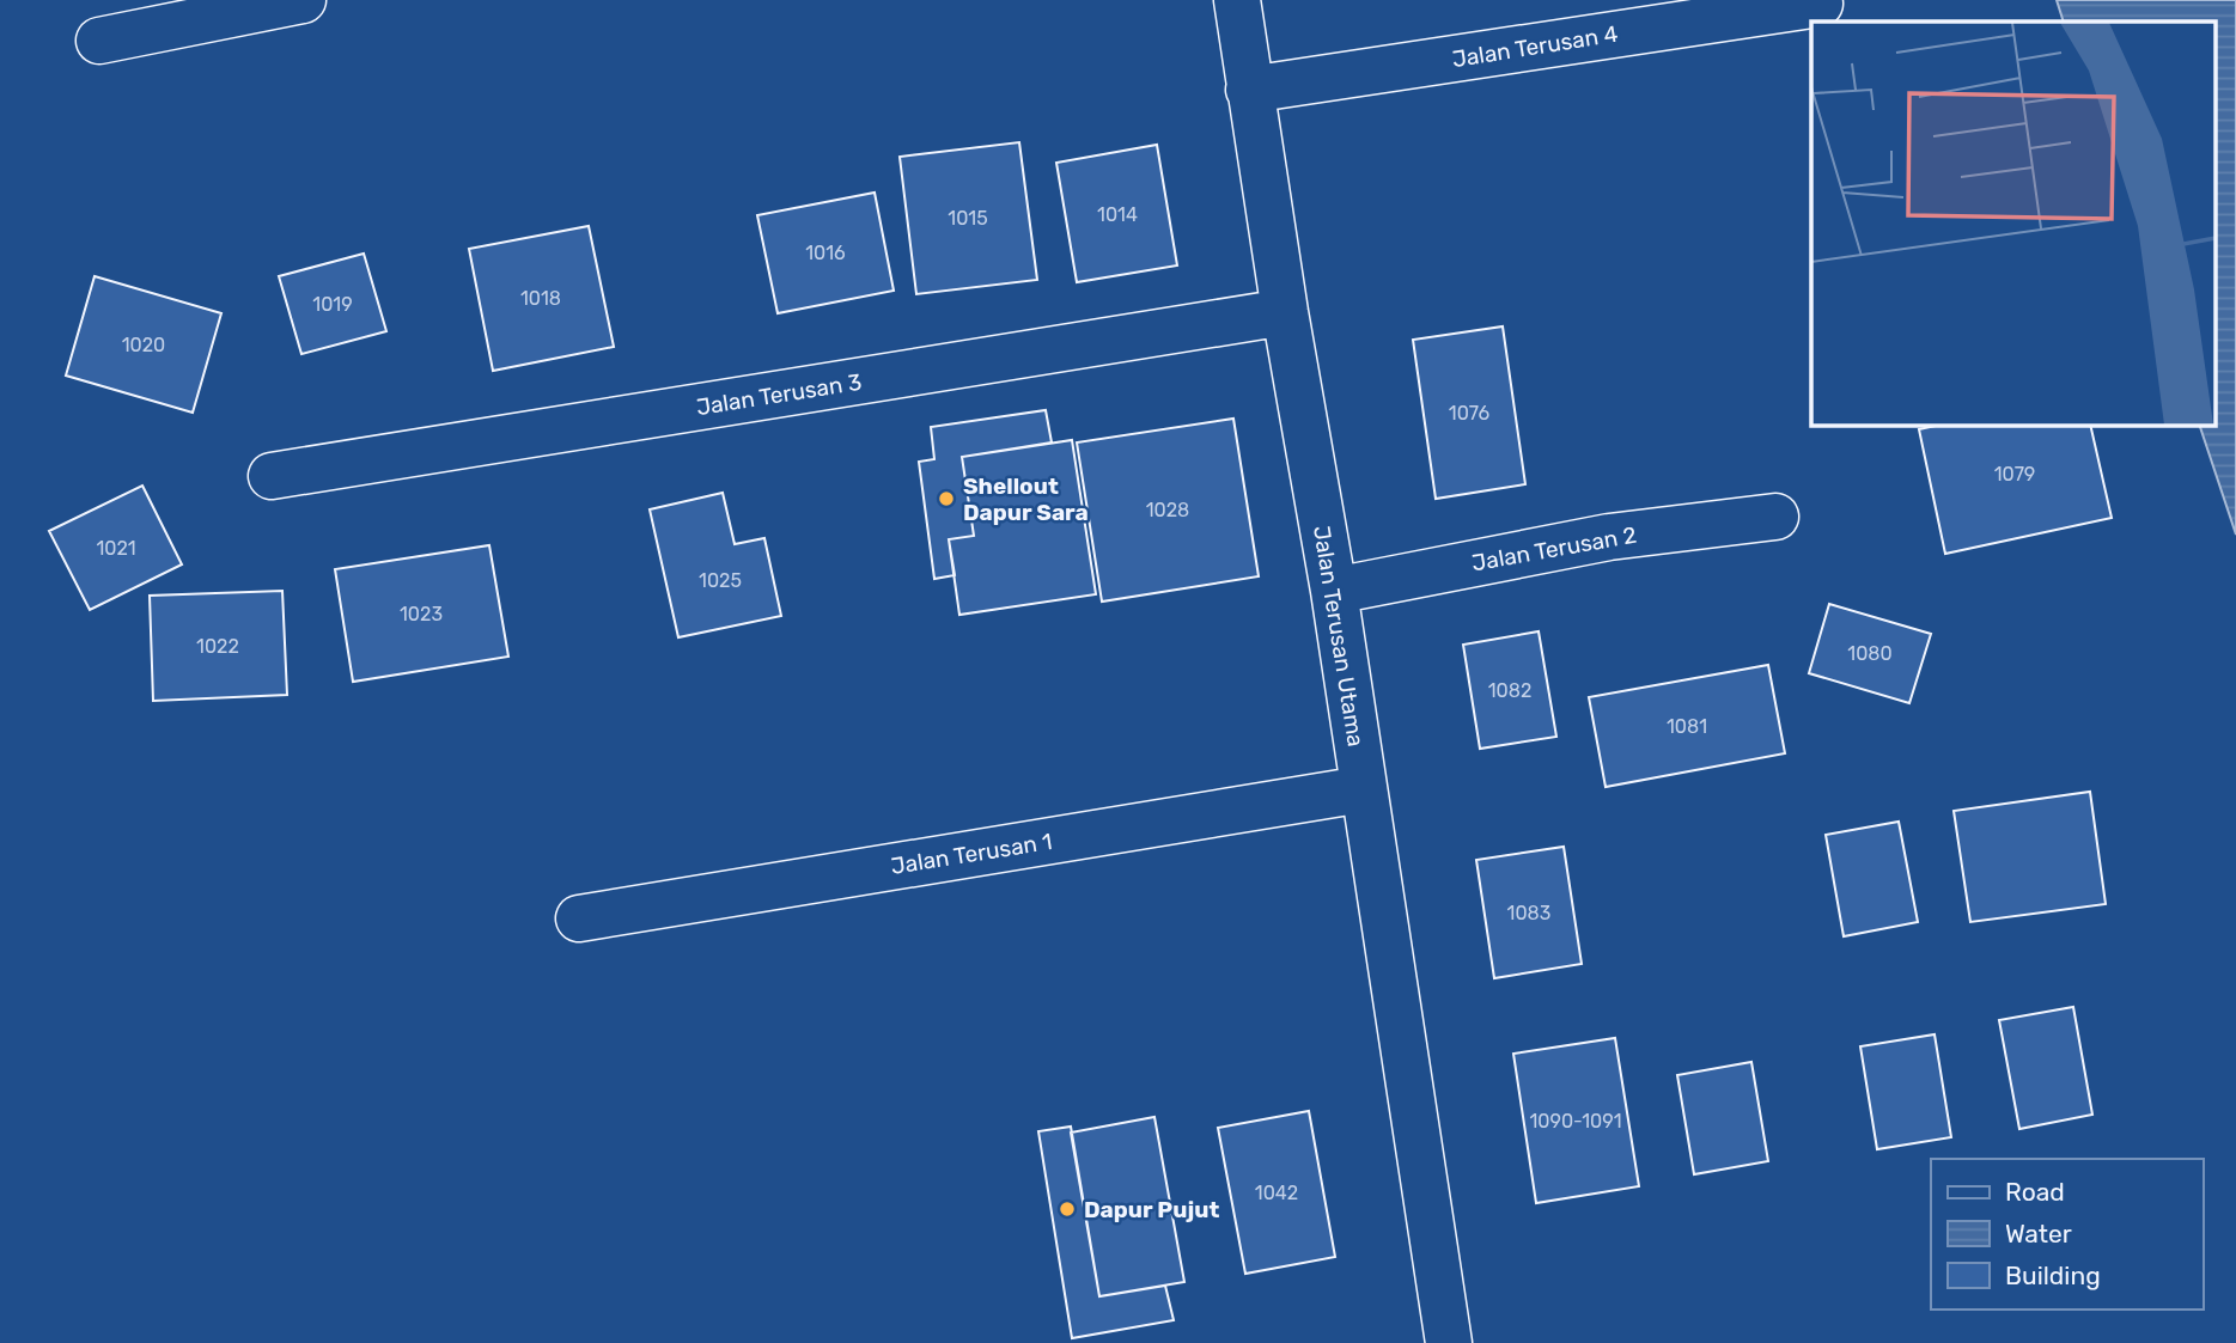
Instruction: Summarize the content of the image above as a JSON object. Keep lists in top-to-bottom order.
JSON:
{
  "streets": {
    "street": [
      "Jalan Terusan 4",
      "Jalan Terusan 3",
      "Jalan Terusan 2",
      "Jalan Terusan Utama",
      "Jalan Terusan 1"
    ]
  },
  "crossings": [
    ["Jalan Terusan 4", "Jalan Terusan Utama"],
    ["Jalan Terusan 3", "Jalan Terusan Utama"],
    ["Jalan Terusan 2", "Jalan Terusan Utama"],
    ["Jalan Terusan Utama", "Jalan Terusan 1"]
  ],
  "places": ["Shellout Dapur Sara", "Dapur Pujut"],
  "house_numbers": [
    "1014",
    "1015",
    "1016",
    "1018",
    "1019",
    "1020",
    "1076",
    "1079",
    "1028",
    "1021",
    "1025",
    "1023",
    "1022",
    "1080",
    "1082",
    "1081",
    "1083",
    "1090-1091",
    "1042"
  ],
  "legend": ["Road", "Water", "Building"]
}
